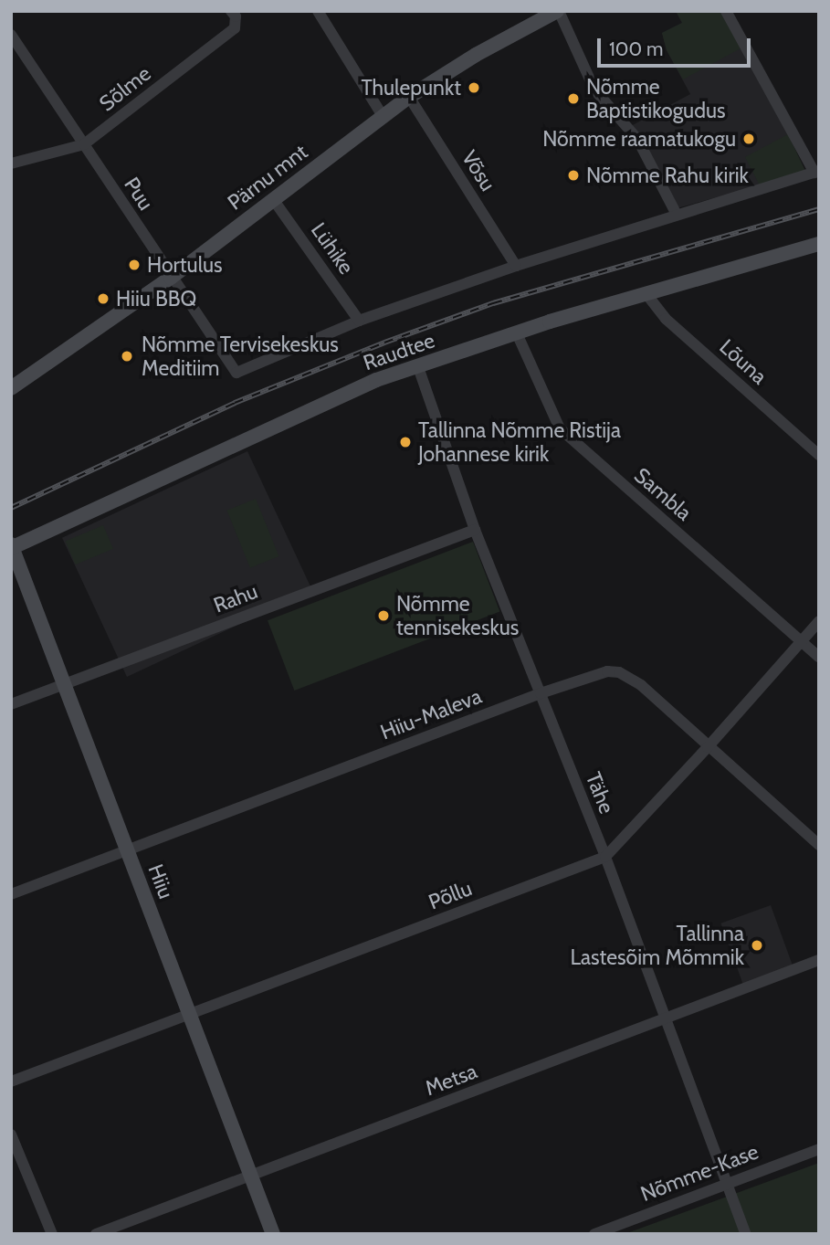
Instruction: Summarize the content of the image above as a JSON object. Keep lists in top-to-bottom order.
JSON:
{
  "streets": {
    "street": [
      "Sõlme",
      "Võsu",
      "Pärnu mnt",
      "Puu",
      "Lühike",
      "Raudtee",
      "Lõuna",
      "Sambla",
      "Rahu",
      "Hiiu-Maleva",
      "Tähe",
      "Hiiu",
      "Põllu",
      "Metsa",
      "Nõmme-Kase"
    ]
  },
  "crossings": [
    ["Sõlme", "Puu"],
    ["Võsu", "Pärnu mnt"],
    ["Võsu", "Raudtee"],
    ["Pärnu mnt", "Puu"],
    ["Pärnu mnt", "Lühike"],
    ["Puu", "Raudtee"],
    ["Lühike", "Raudtee"],
    ["Raudtee", "Lõuna"],
    ["Raudtee", "Sambla"],
    ["Raudtee", "Tähe"],
    ["Raudtee", "Hiiu"],
    ["Sambla", "Põllu"],
    ["Rahu", "Tähe"],
    ["Rahu", "Hiiu"],
    ["Hiiu-Maleva", "Tähe"],
    ["Hiiu-Maleva", "Hiiu"],
    ["Hiiu-Maleva", "Põllu"],
    ["Tähe", "Põllu"],
    ["Tähe", "Metsa"],
    ["Tähe", "Nõmme-Kase"],
    ["Hiiu", "Põllu"],
    ["Hiiu", "Metsa"]
  ],
  "places": [
    "Thulepunkt",
    "Nõmme Baptistikogudus",
    "Nõmme raamatukogu",
    "Nõmme Rahu kirik",
    "Hortulus",
    "Hiiu BBQ",
    "Nõmme Tervisekeskus Meditiim",
    "Tallinna Nõmme Ristija Johannese kirik",
    "Nõmme tennisekeskus",
    "Tallinna Lastesõim Mõmmik"
  ],
  "scale_bar": "100 m"
}
